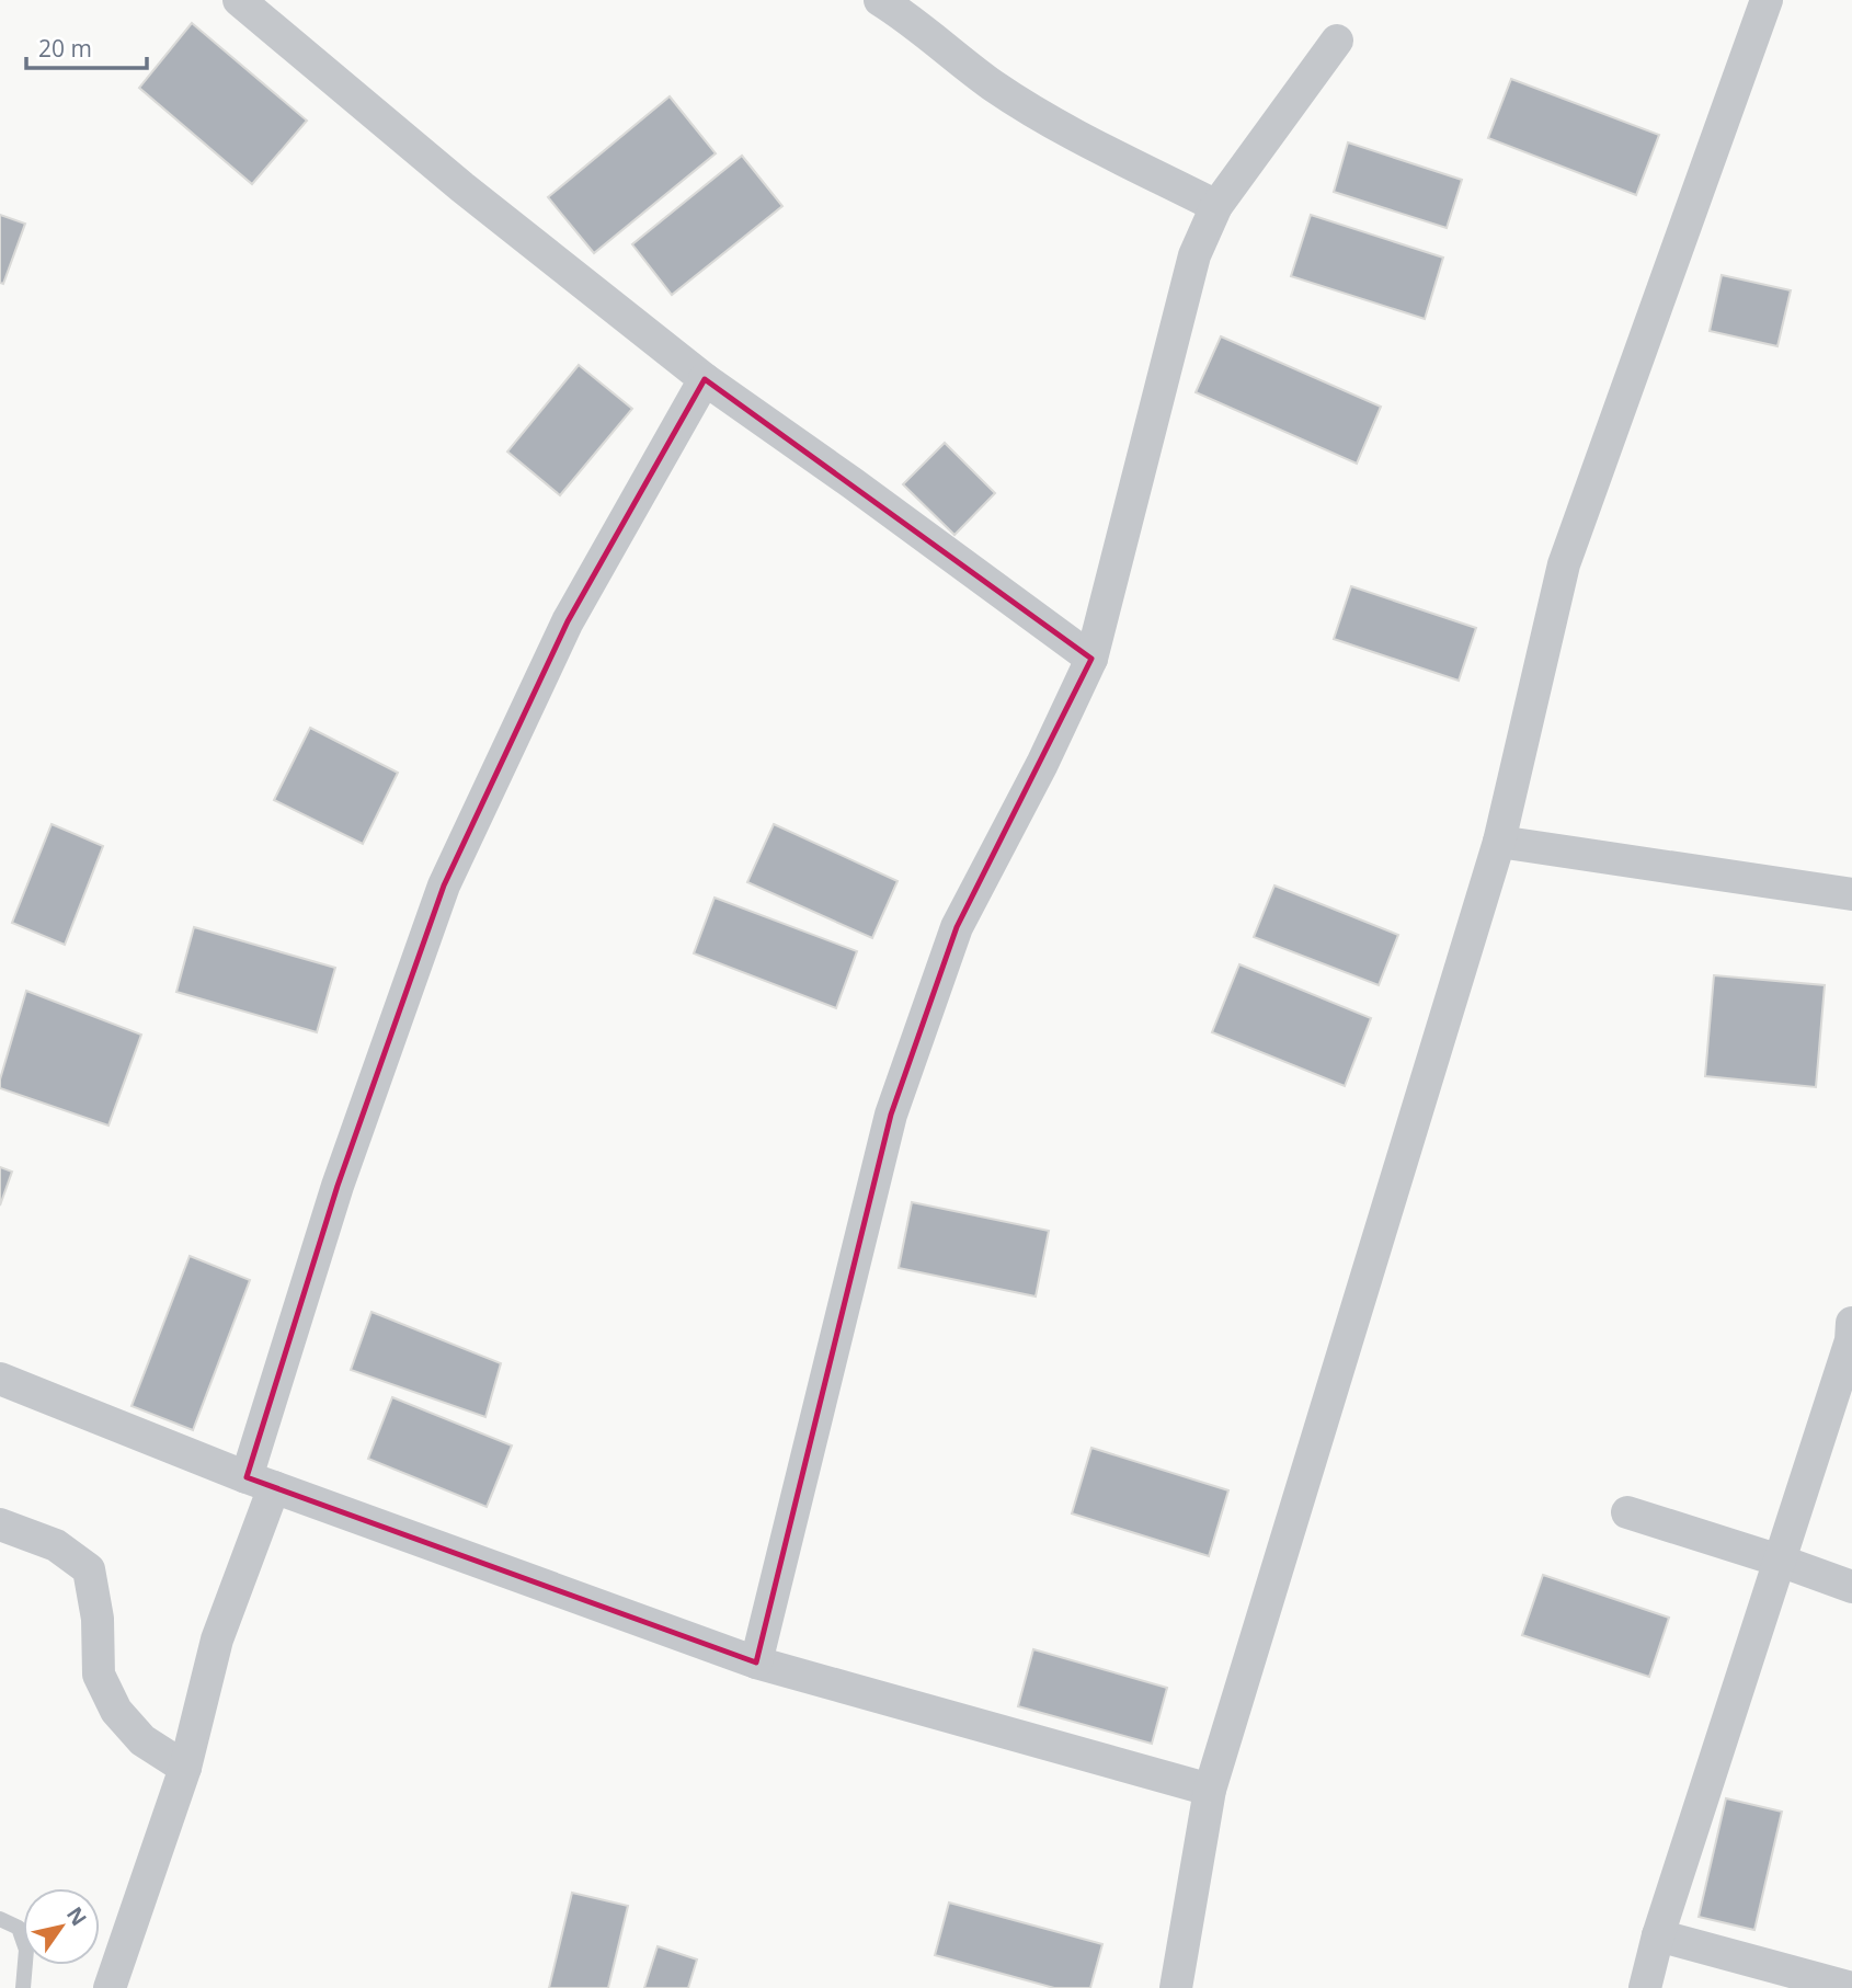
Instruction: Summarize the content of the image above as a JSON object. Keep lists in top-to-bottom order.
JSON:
{
  "scale_bar": "20 m",
  "north": "top right"
}
